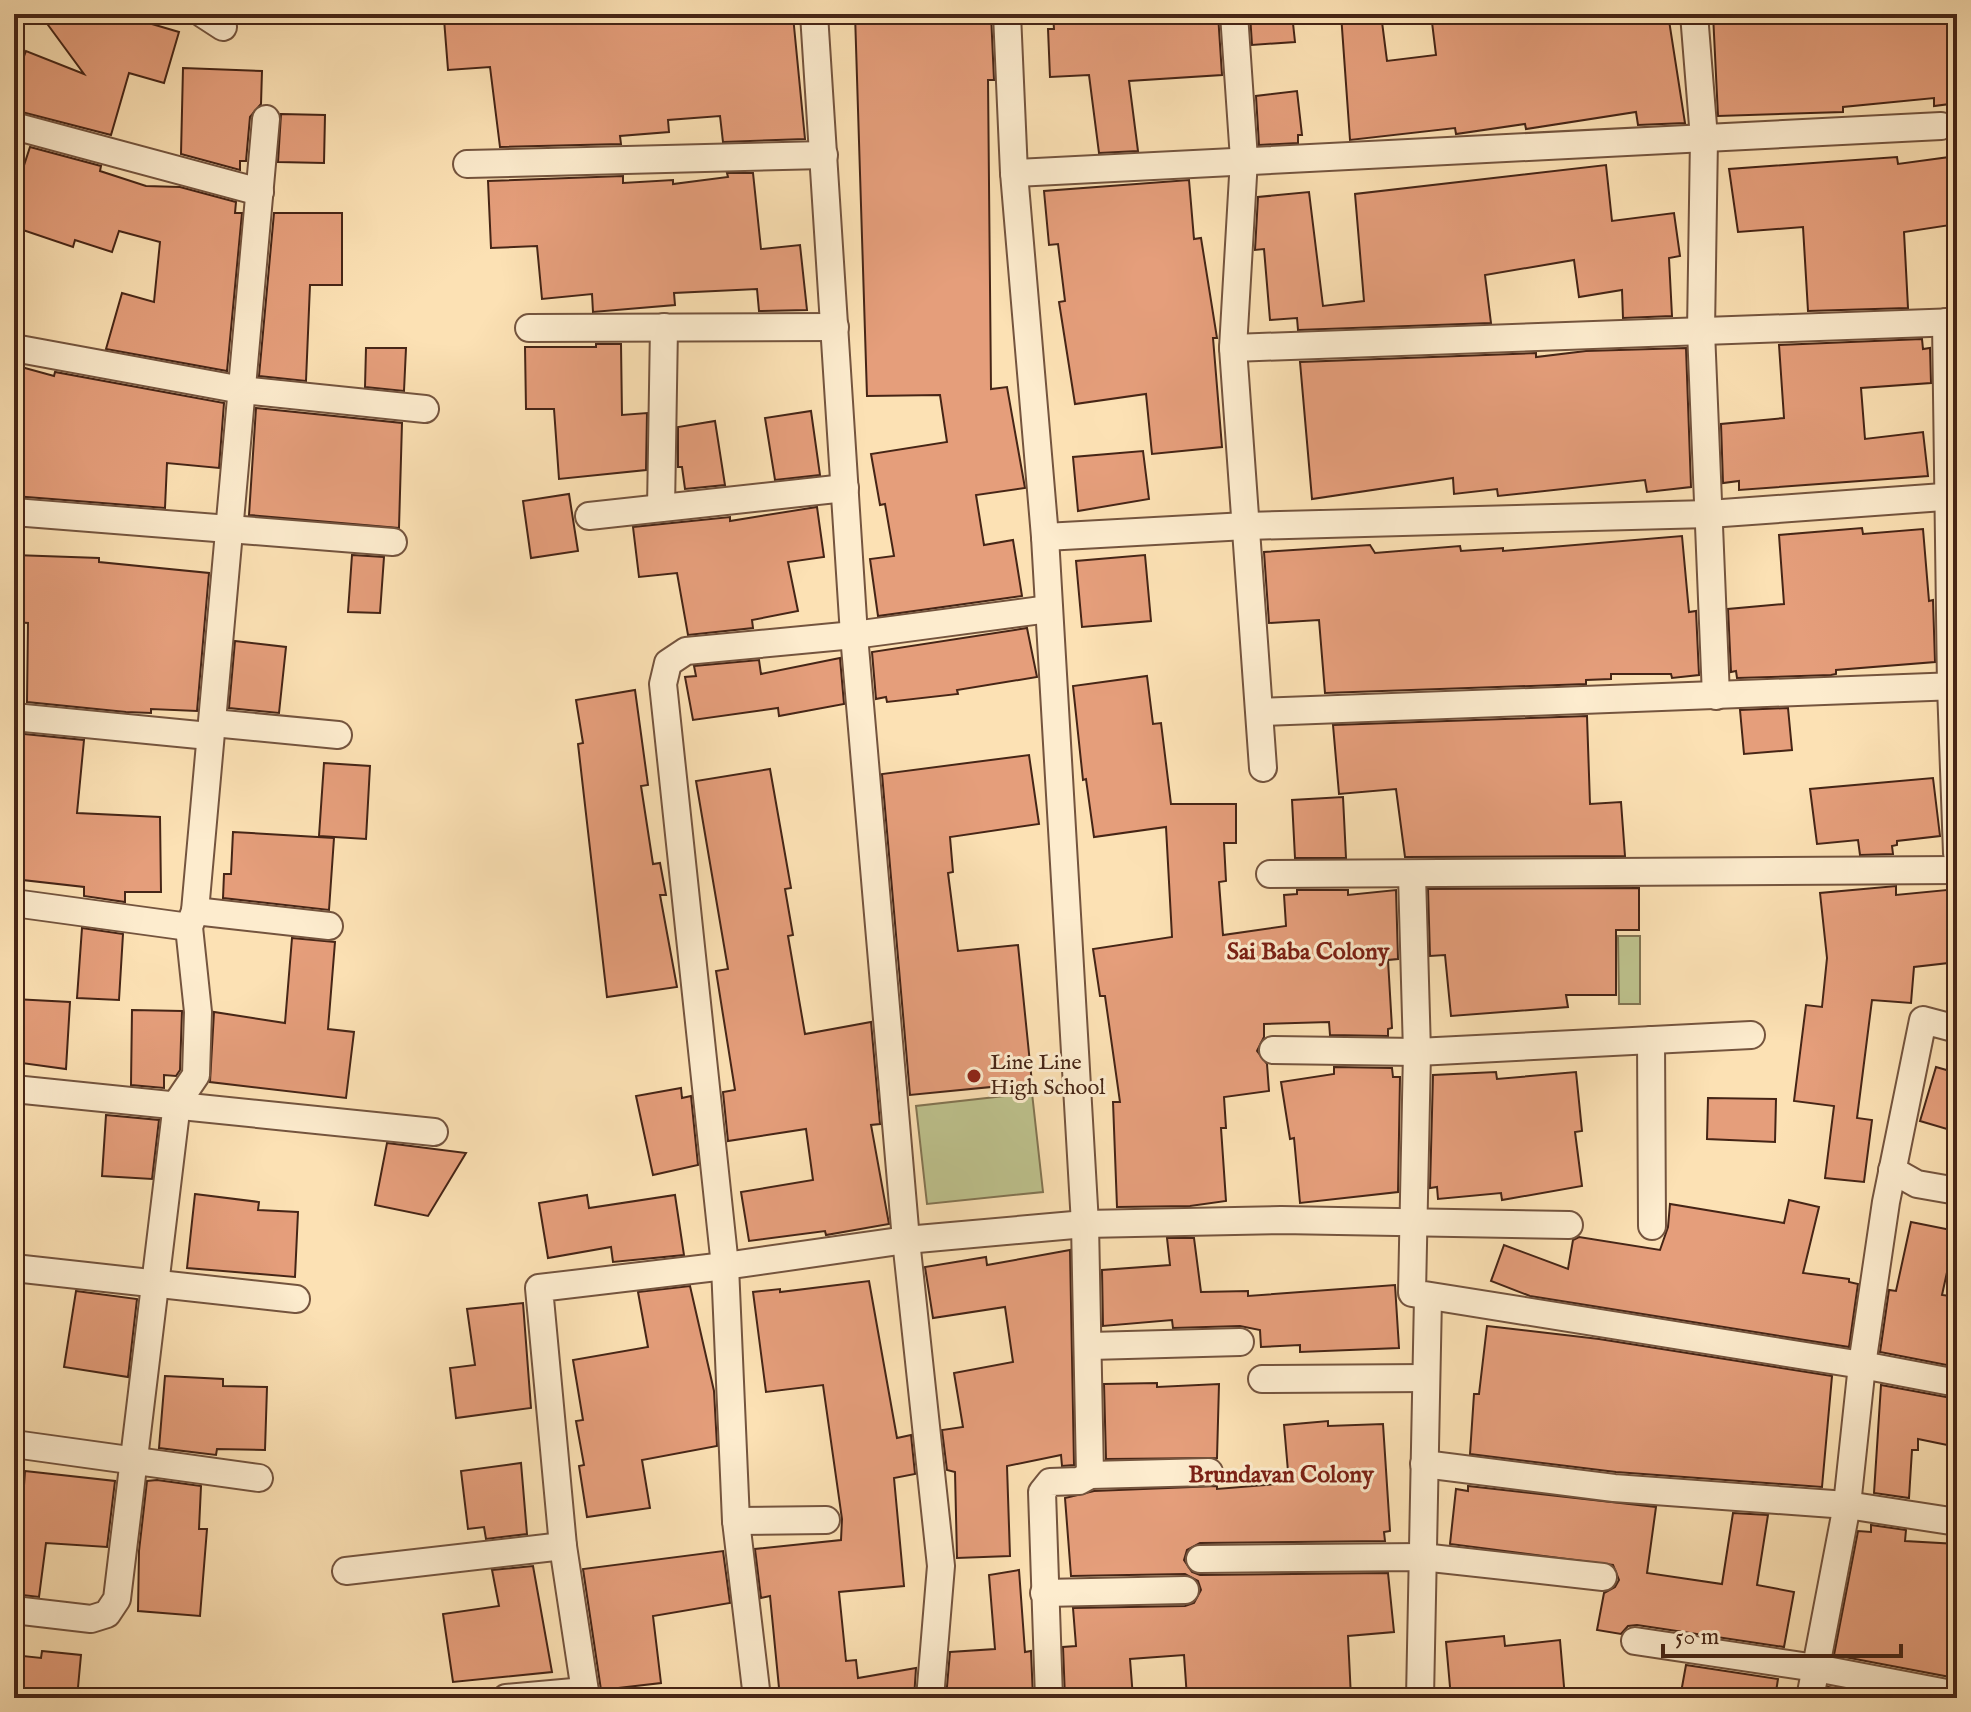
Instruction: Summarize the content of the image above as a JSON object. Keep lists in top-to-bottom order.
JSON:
{
  "districts": ["Sai Baba Colony", "Brundavan Colony"],
  "places": ["Line Line High School"],
  "scale_bar": "50 m"
}
